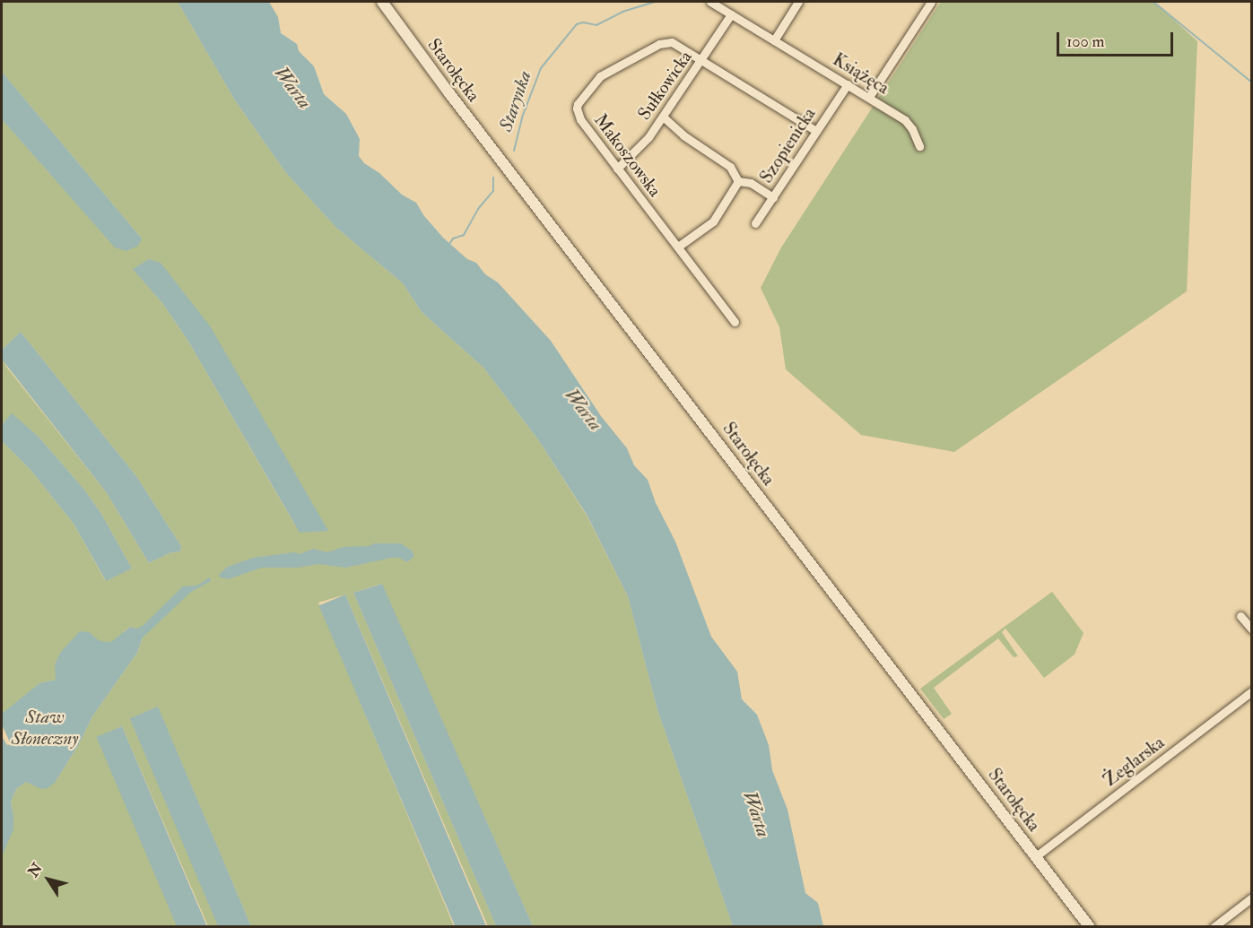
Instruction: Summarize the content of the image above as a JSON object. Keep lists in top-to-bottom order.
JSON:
{
  "streets": {
    "street": [
      "Starołęcka",
      "Książęca",
      "Sułkowicka",
      "Szopienicka",
      "Makoszowska",
      "Żeglarska"
    ]
  },
  "crossings": [
    ["Starołęcka", "Żeglarska"],
    ["Książęca", "Sułkowicka"],
    ["Książęca", "Szopienicka"],
    ["Sułkowicka", "Makoszowska"],
    ["Szopienicka", "Makoszowska"]
  ],
  "water": ["Warta", "Starynka", "Staw Słoneczny"],
  "scale_bar": "100 m",
  "north": "top left"
}
